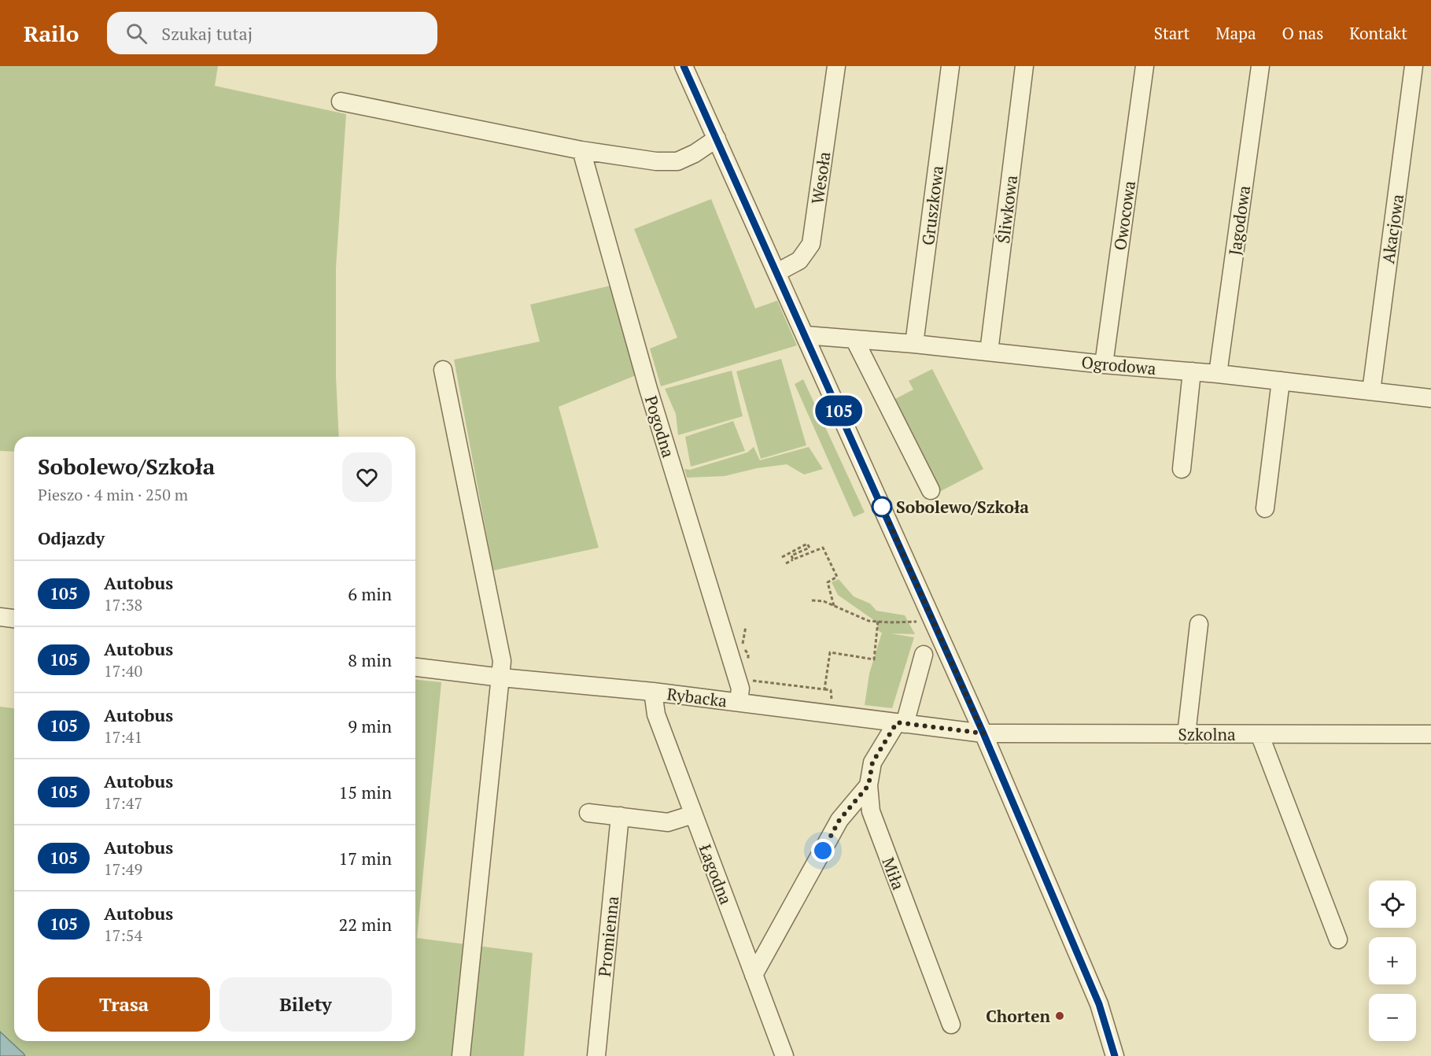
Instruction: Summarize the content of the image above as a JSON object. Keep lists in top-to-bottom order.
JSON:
{
  "streets": {
    "street": [
      "Wesoła",
      "Gruszkowa",
      "Śliwkowa",
      "Owocowa",
      "Jagodowa",
      "Akacjowa",
      "Ogrodowa",
      "Pogodna",
      "Rybacka",
      "Szkolna",
      "Miła",
      "Łagodna",
      "Promienna"
    ]
  },
  "crossings": [
    ["Gruszkowa", "Ogrodowa"],
    ["Śliwkowa", "Ogrodowa"],
    ["Owocowa", "Ogrodowa"],
    ["Jagodowa", "Ogrodowa"],
    ["Akacjowa", "Ogrodowa"],
    ["Pogodna", "Rybacka"],
    ["Rybacka", "Szkolna"],
    ["Rybacka", "Miła"],
    ["Rybacka", "Łagodna"]
  ],
  "places": ["Sobolewo/Szkoła", "Chorten"],
  "lines": ["bus line 105"],
  "page": {
    "header": "Railo",
    "search": "Szukaj tutaj",
    "nav": [
      "Start",
      "Mapa",
      "O nas",
      "Kontakt"
    ],
    "on_map": "105",
    "heading": [
      ["Sobolewo/Szkoła", "Pieszo · 4 min · 250 m"],
      "Odjazdy"
    ],
    "list": [
      {
        "mark": "105",
        "name": "Autobus",
        "note": "17:38",
        "value": "6 min"
      },
      {
        "mark": "105",
        "name": "Autobus",
        "note": "17:40",
        "value": "8 min"
      },
      {
        "mark": "105",
        "name": "Autobus",
        "note": "17:41",
        "value": "9 min"
      },
      {
        "mark": "105",
        "name": "Autobus",
        "note": "17:47",
        "value": "15 min"
      },
      {
        "mark": "105",
        "name": "Autobus",
        "note": "17:49",
        "value": "17 min"
      },
      {
        "mark": "105",
        "name": "Autobus",
        "note": "17:54",
        "value": "22 min"
      }
    ],
    "map_buttons": ["+", "−"],
    "buttons": ["Trasa", "Bilety"]
  }
}
